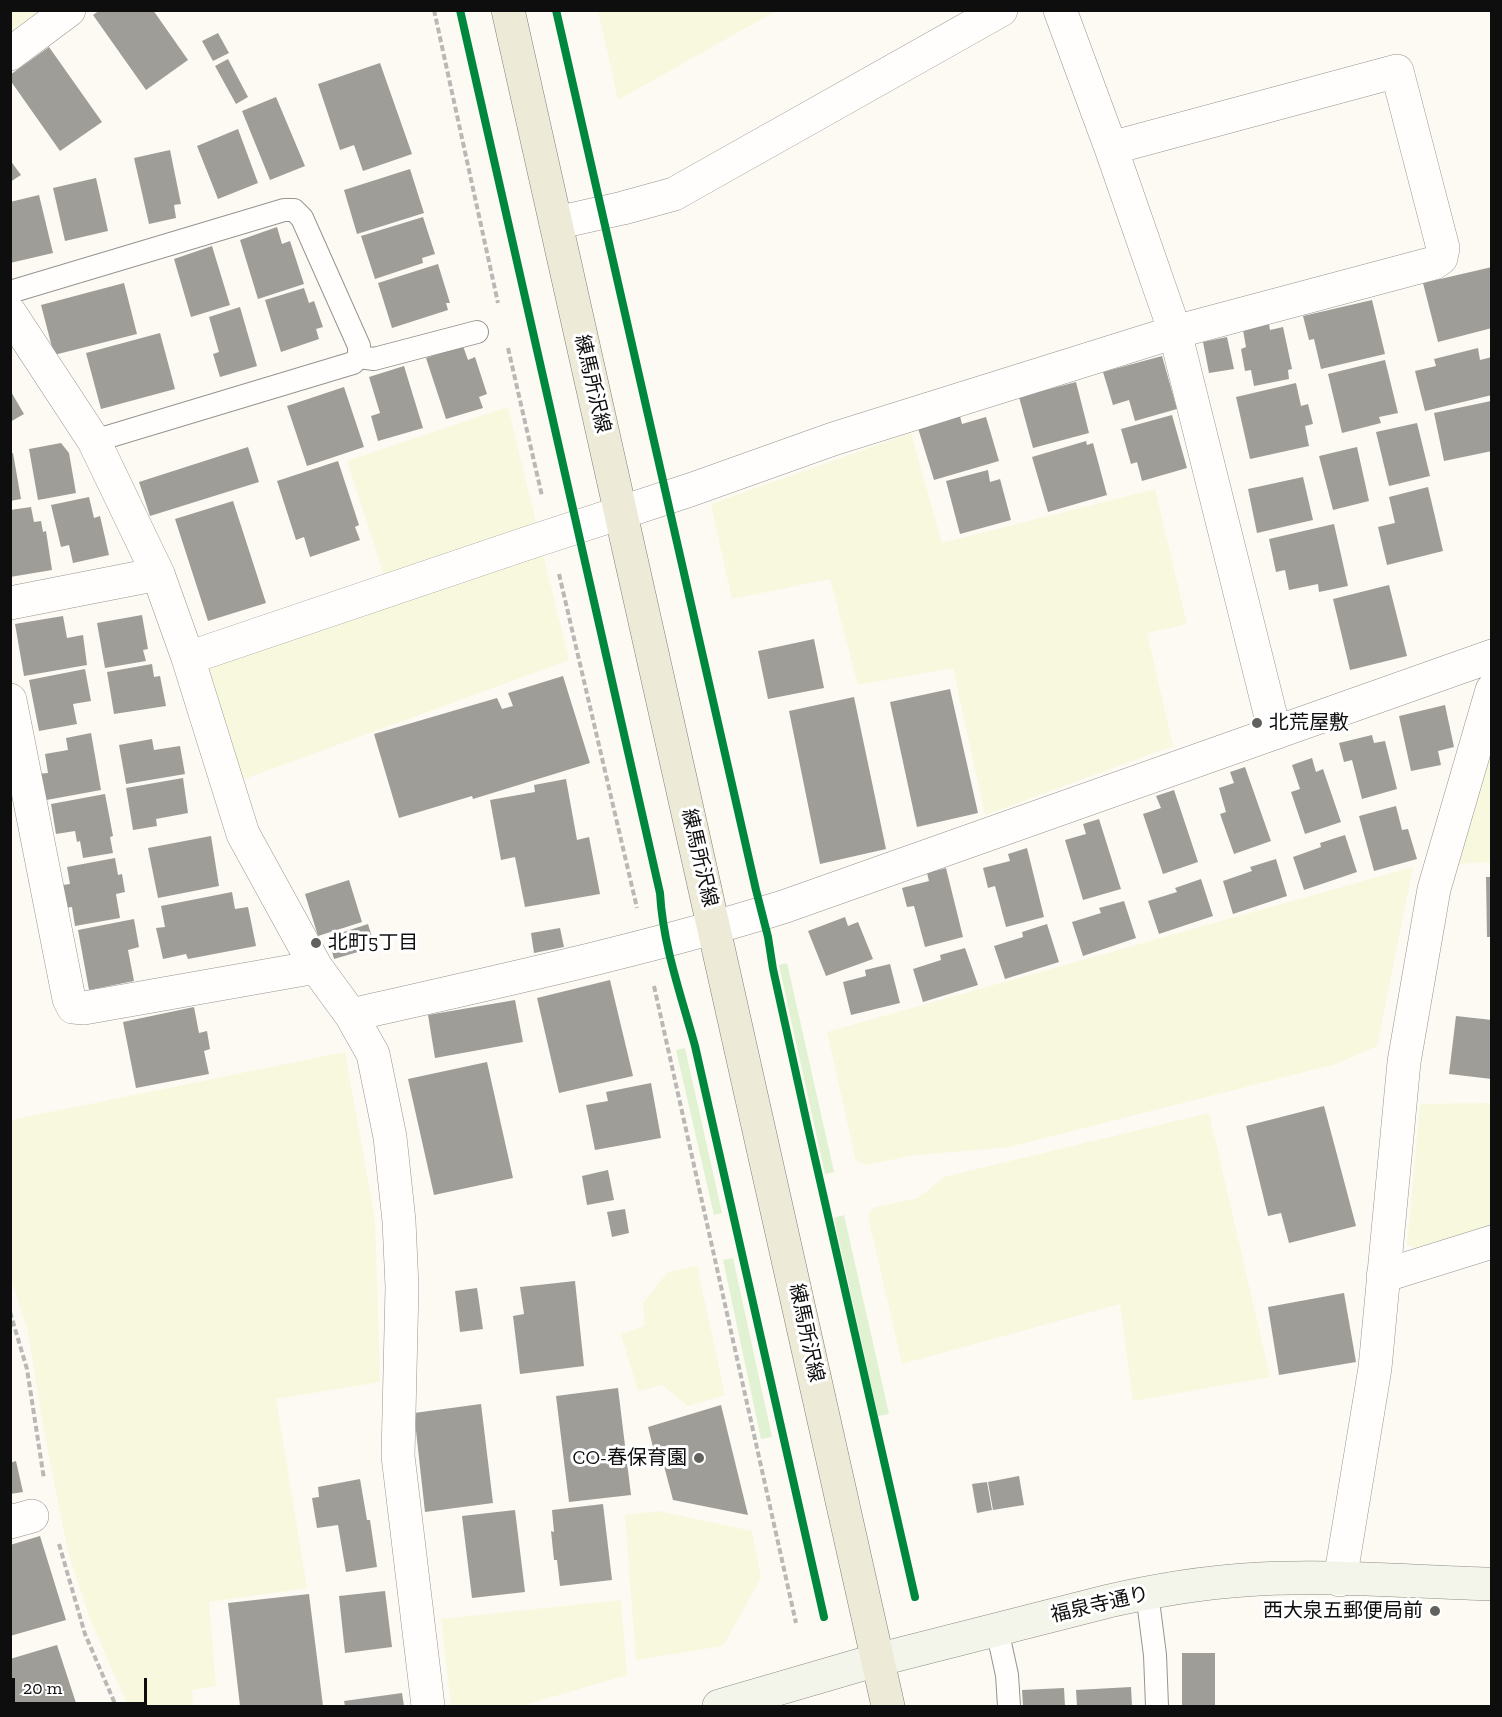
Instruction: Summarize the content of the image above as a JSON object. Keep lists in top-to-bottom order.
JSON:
{
  "streets": {
    "main road": ["練馬所沢線"],
    "street": ["福泉寺通り"]
  },
  "crossings": [
    ["練馬所沢線", "福泉寺通り"]
  ],
  "places": [
    "北荒屋敷",
    "北町5丁目",
    "CO-春保育園",
    "西大泉五郵便局前"
  ],
  "scale_bar": "20 m"
}
